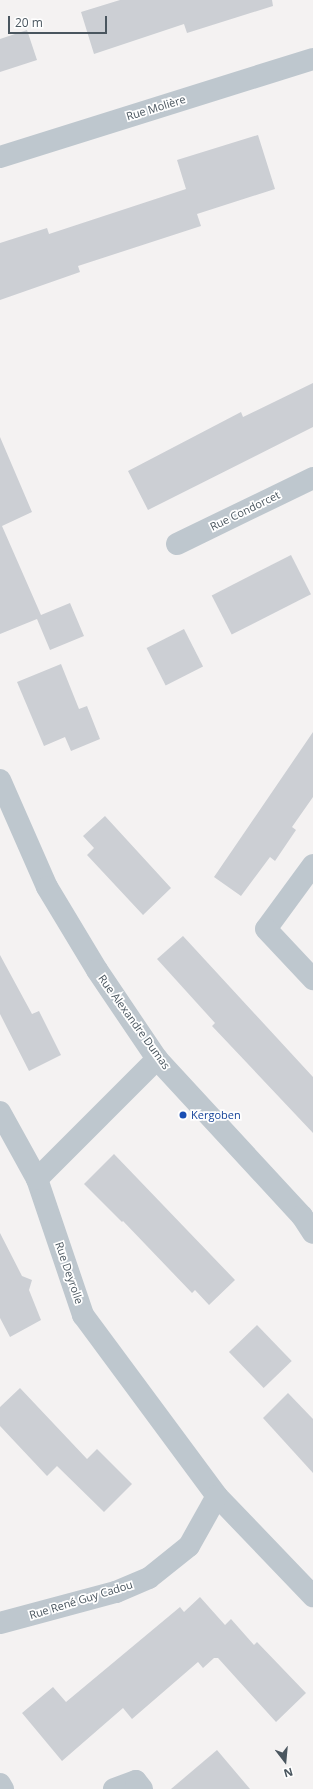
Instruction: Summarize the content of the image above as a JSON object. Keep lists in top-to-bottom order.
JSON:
{
  "streets": {
    "street": [
      "Rue Molière",
      "Rue Condorcet",
      "Rue Alexandre Dumas",
      "Rue Deyrolle",
      "Rue René Guy Cadou"
    ]
  },
  "crossings": [
    ["Rue Deyrolle", "Rue René Guy Cadou"]
  ],
  "places": ["Kergoben"],
  "scale_bar": "20 m",
  "north": "bottom"
}
